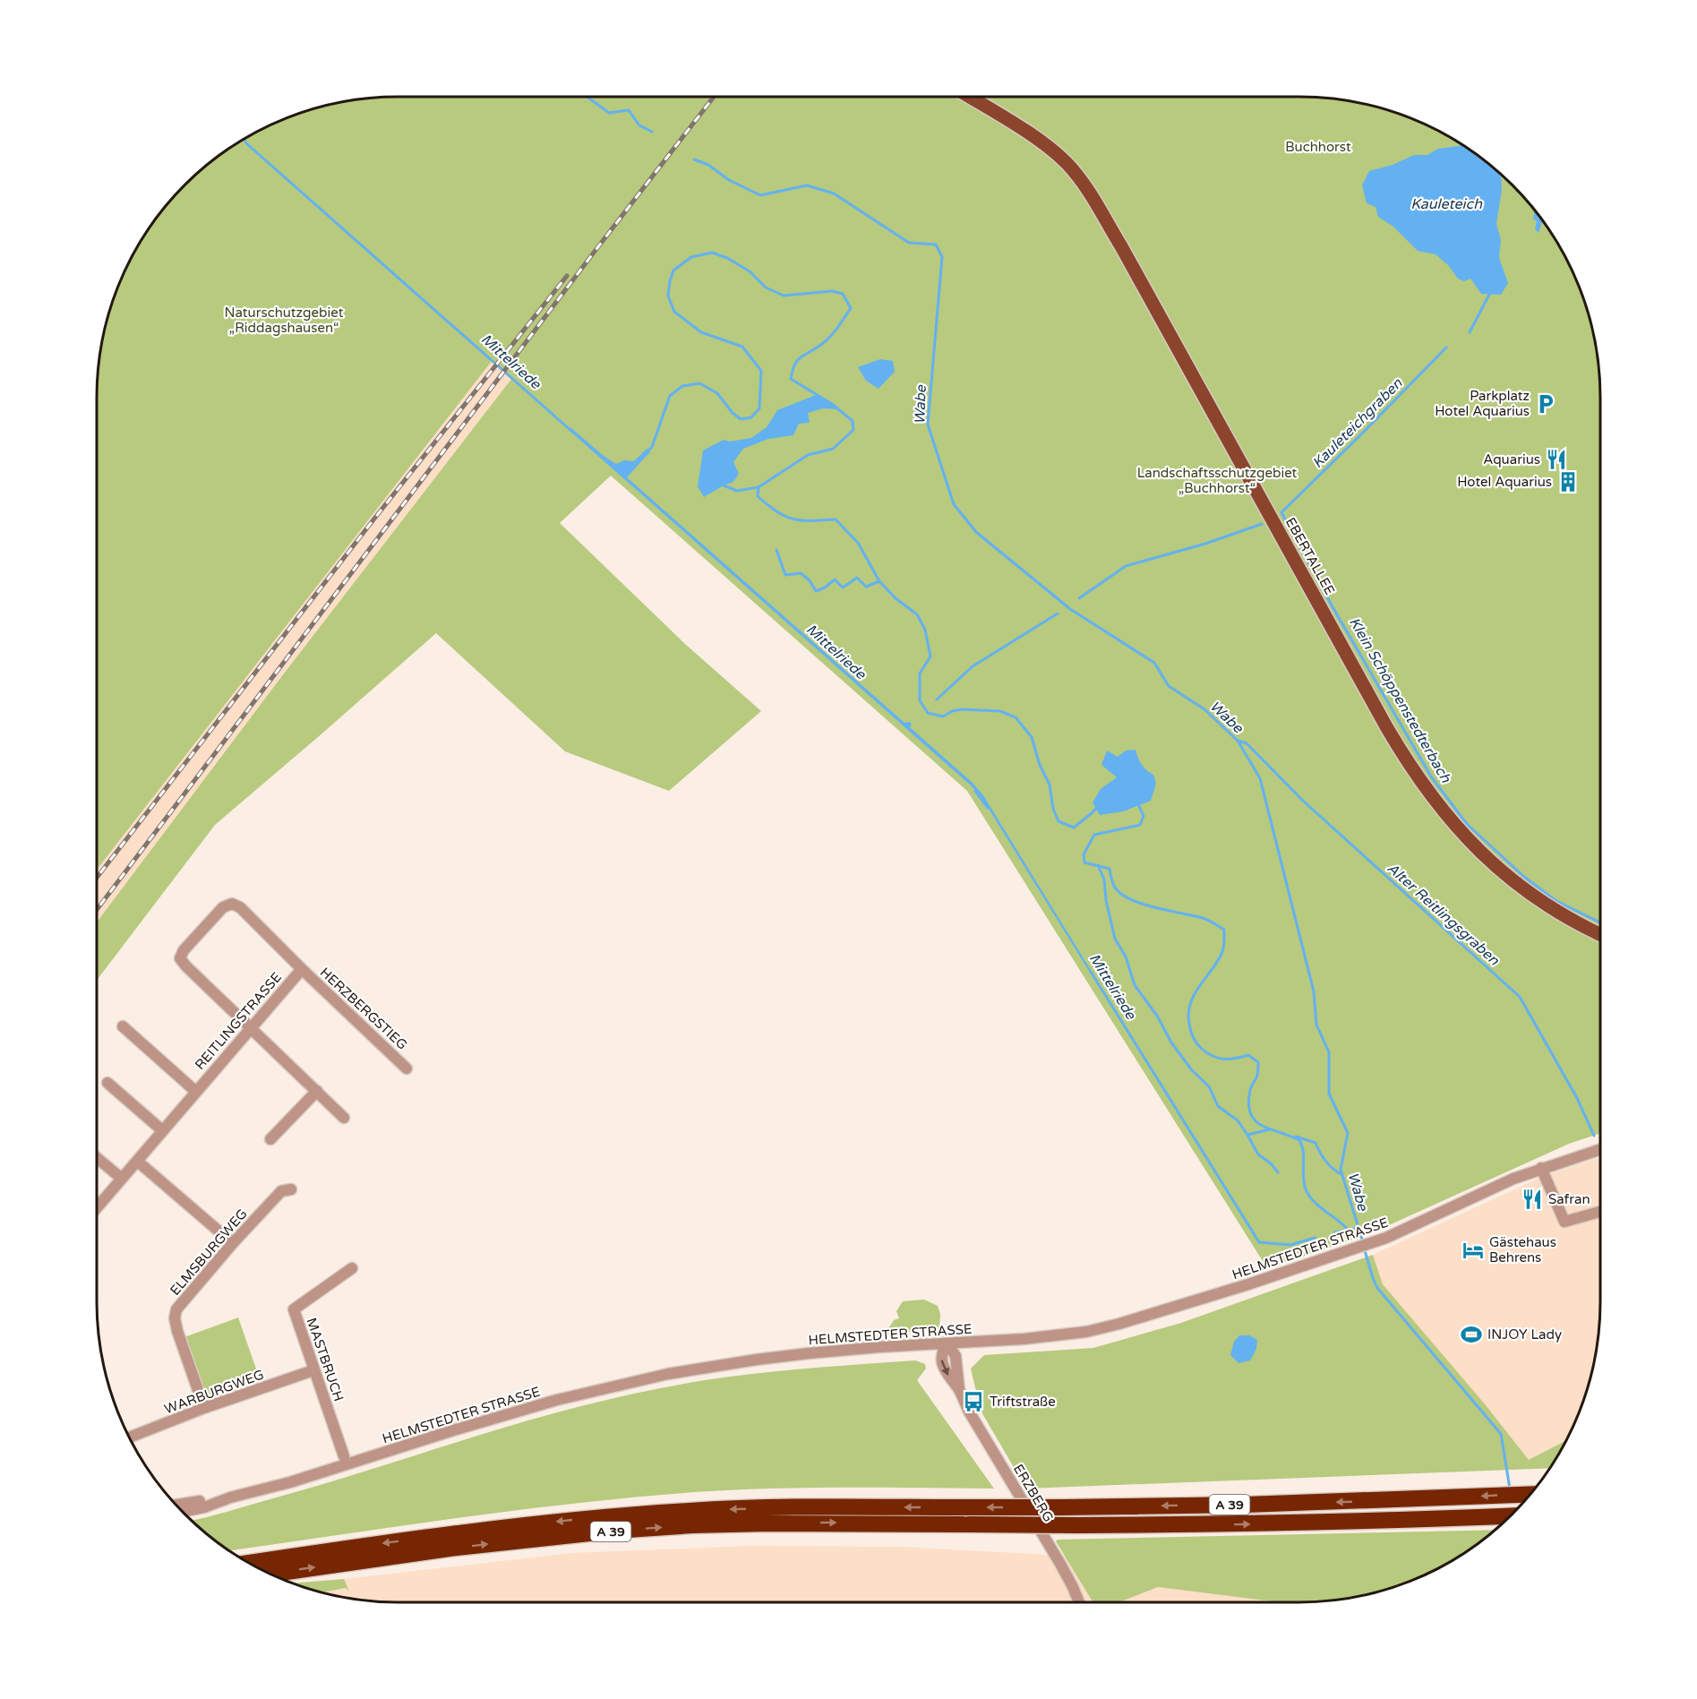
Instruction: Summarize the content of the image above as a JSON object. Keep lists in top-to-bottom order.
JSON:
{
  "streets": {
    "highway": ["A 39"],
    "main road": ["EBERTALLEE"],
    "street": [
      "HERZBERGSTIEG",
      "REITLINGSTRASSE",
      "HELMSTEDTER STRASSE",
      "ELMSBURGWEG",
      "MASTBRUCH",
      "WARBURGWEG",
      "ERZBERG"
    ]
  },
  "crossings": [
    ["HERZBERGSTIEG", "REITLINGSTRASSE"],
    ["HELMSTEDTER STRASSE", "ERZBERG"],
    ["ELMSBURGWEG", "WARBURGWEG"],
    ["MASTBRUCH", "WARBURGWEG"]
  ],
  "water": [
    "Kauleteich",
    "Mittelriede",
    "Wabe",
    "Kauleteichgraben",
    "Klein Schöppenstedterbach",
    "Alter Reitlingsgraben"
  ],
  "parks": ["Buchhorst", "Naturschutzgebiet „Riddagshausen“", "Landschaftsschutzgebiet „Buchhorst“"],
  "places": {
    "parking": ["Parkplatz Hotel Aquarius"],
    "restaurant": ["Aquarius", "Safran"],
    "building": ["Hotel Aquarius"],
    "hotel": ["Gästehaus Behrens"],
    "sports": ["INJOY Lady"],
    "bus stop": ["Triftstraße"]
  }
}
